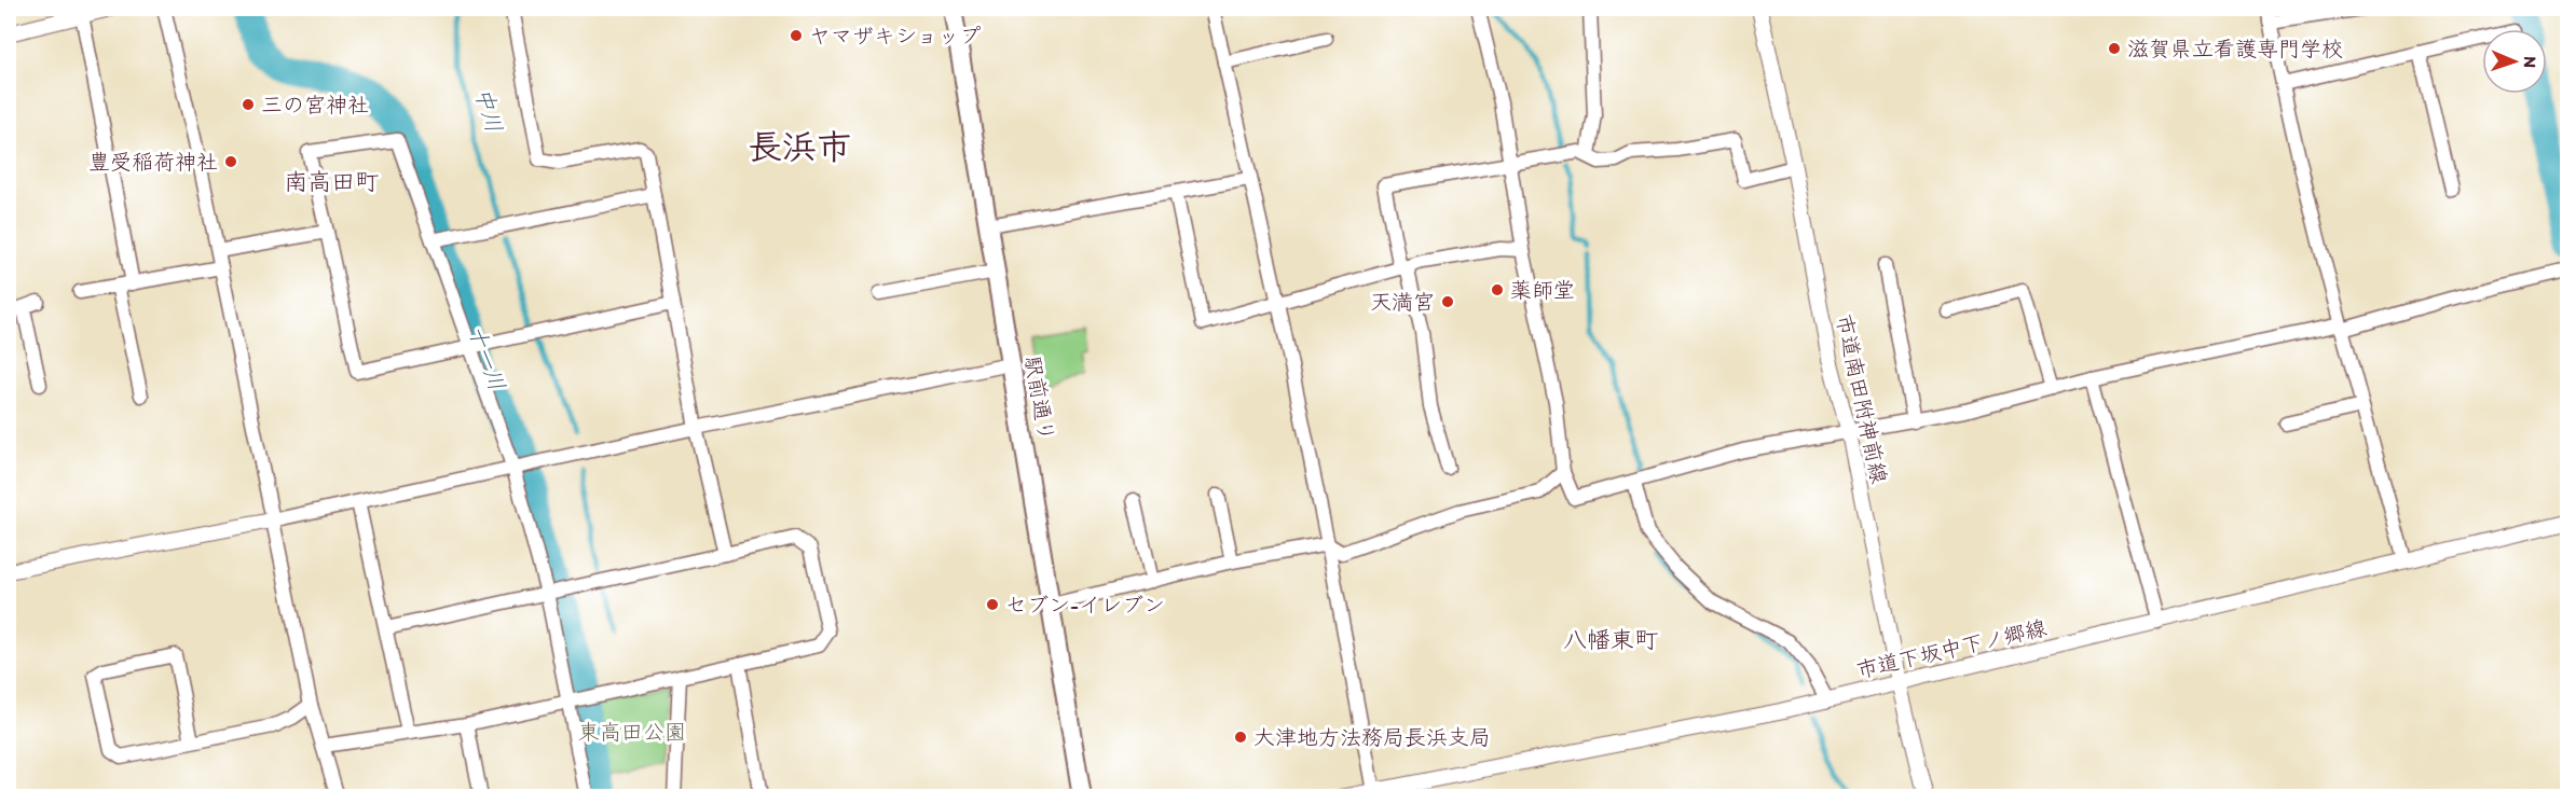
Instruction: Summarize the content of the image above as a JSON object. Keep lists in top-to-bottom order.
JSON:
{
  "streets": {
    "main road": ["駅前通り"],
    "street": ["市道南田附神前線", "市道下坂中下ノ郷線"]
  },
  "crossings": [
    ["市道南田附神前線", "市道下坂中下ノ郷線"]
  ],
  "districts": ["長浜市", "南高田町", "八幡東町"],
  "water": ["中川", "十一川"],
  "parks": ["東高田公園"],
  "places": [
    "ヤマザキショップ",
    "滋賀県立看護専門学校",
    "三の宮神社",
    "豊受稲荷神社",
    "薬師堂",
    "天満宮",
    "セブン-イレブン",
    "大津地方法務局長浜支局"
  ],
  "north": "right"
}
